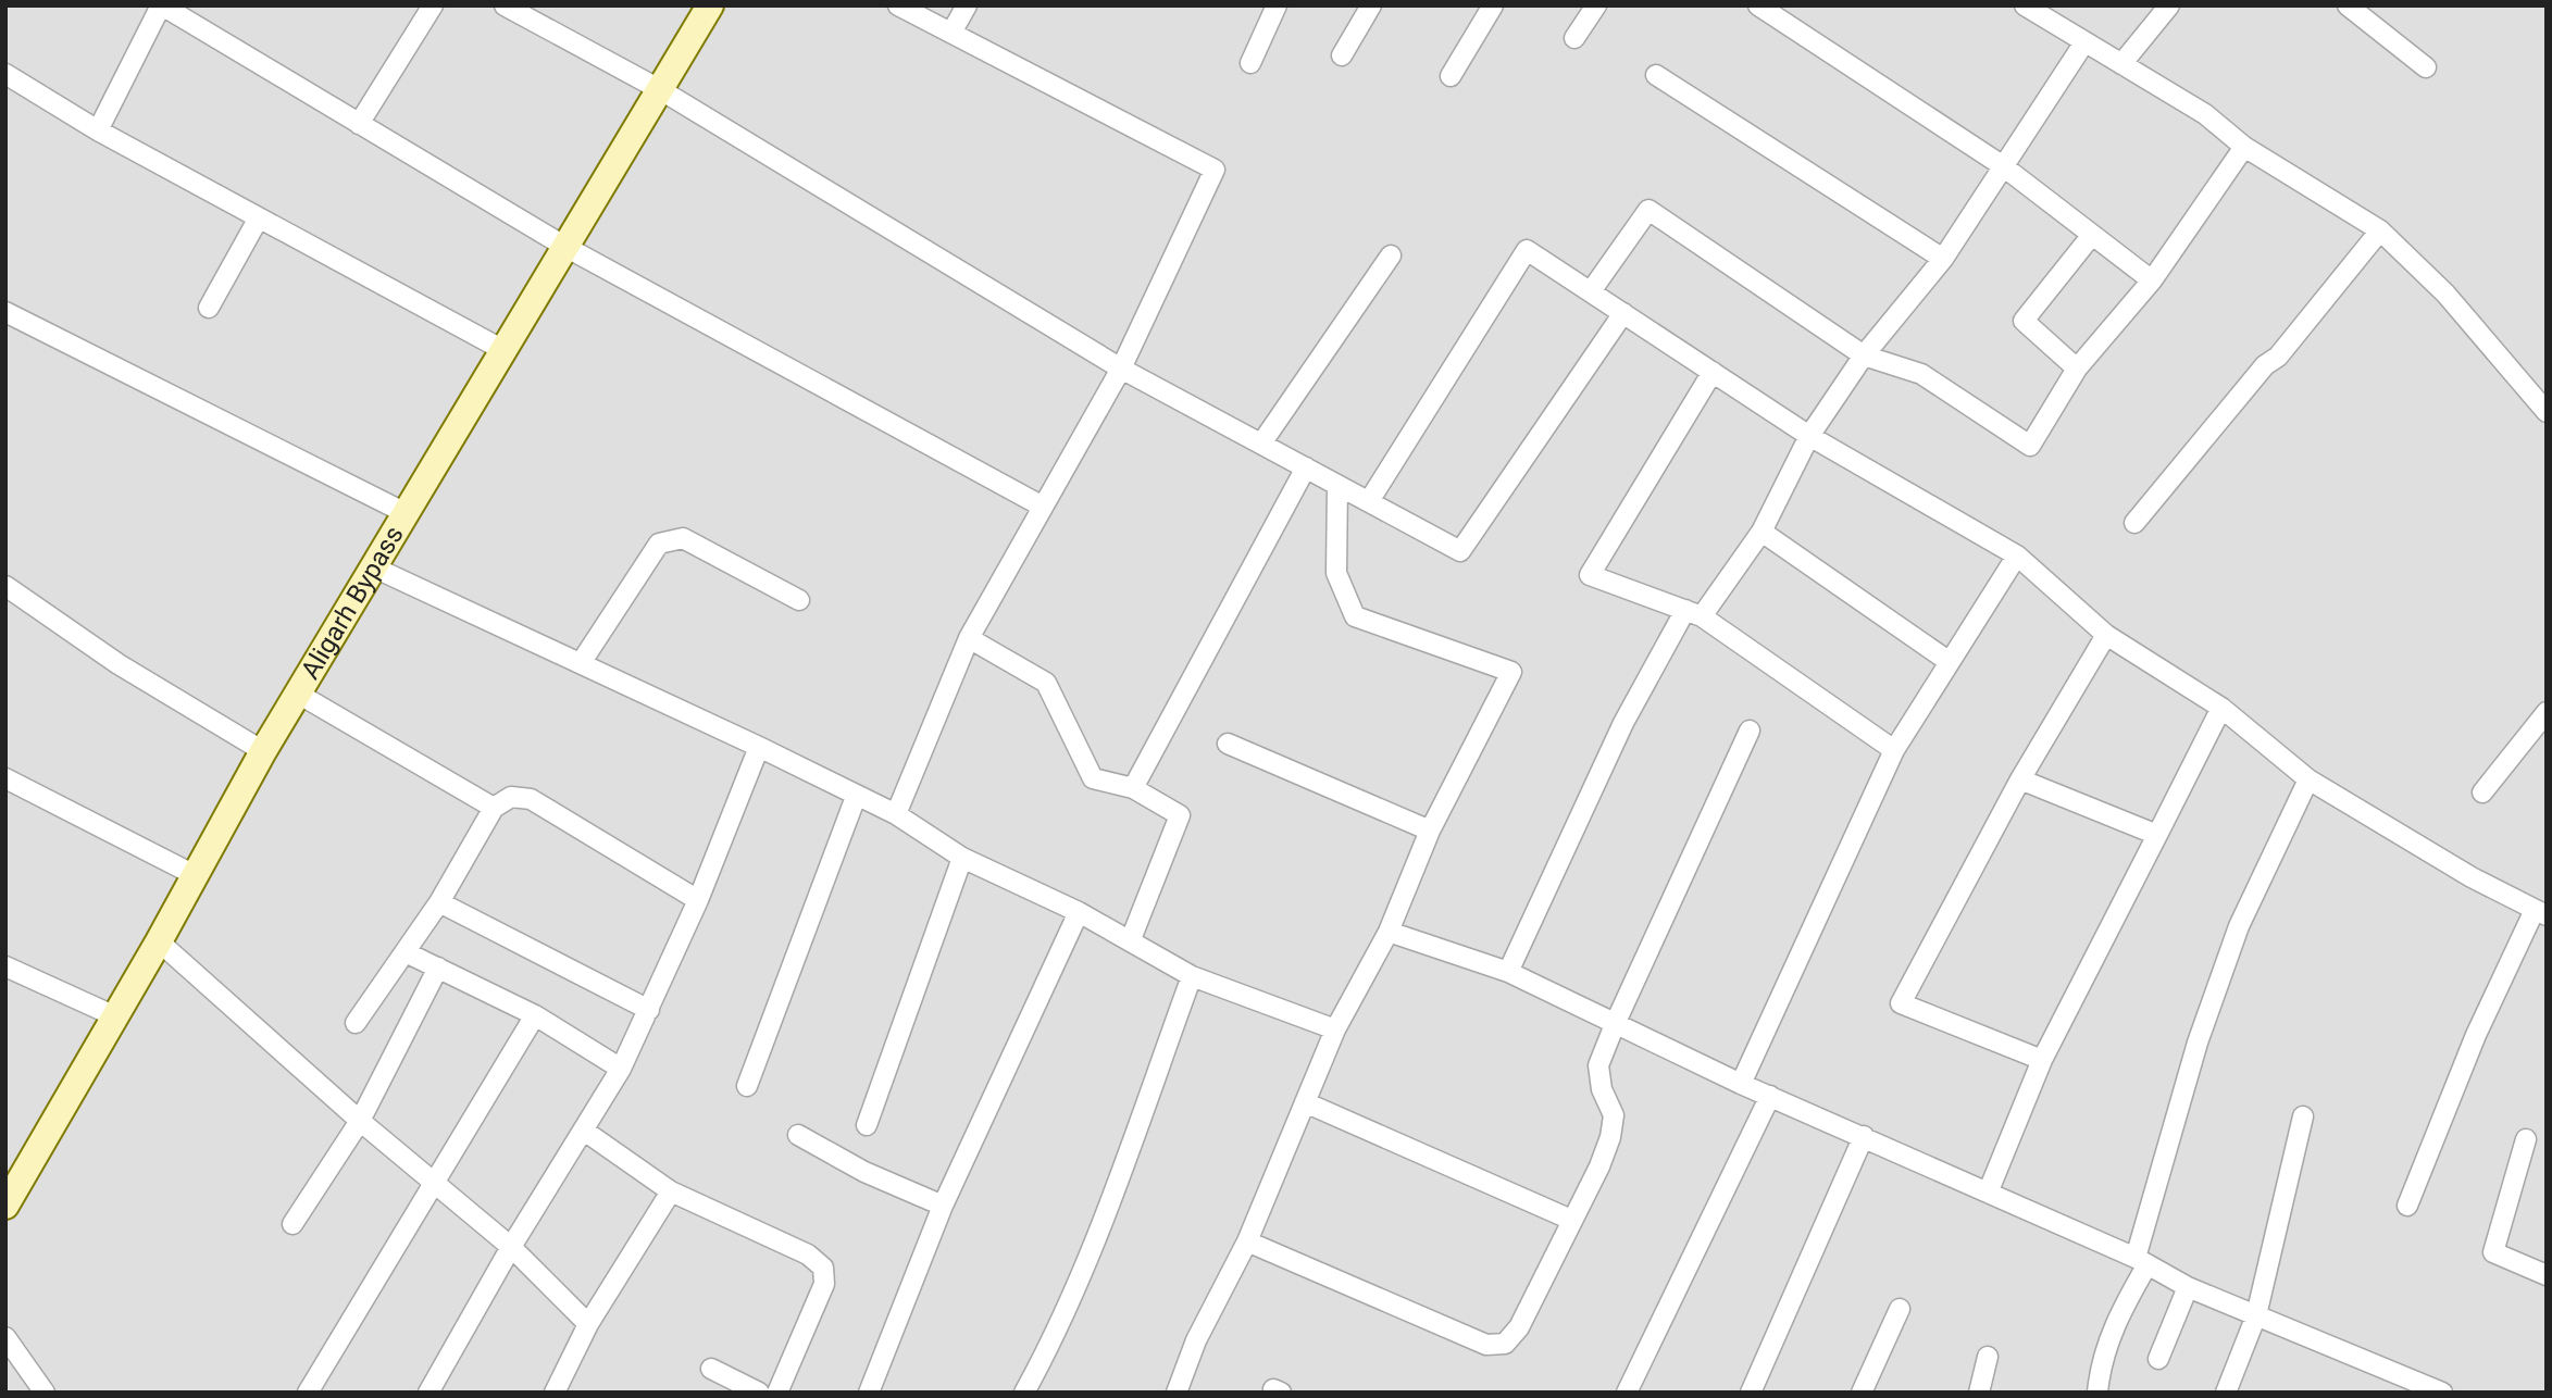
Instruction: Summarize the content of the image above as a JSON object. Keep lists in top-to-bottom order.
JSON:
{
  "streets": {
    "main road": ["Aligarh Bypass"]
  }
}
